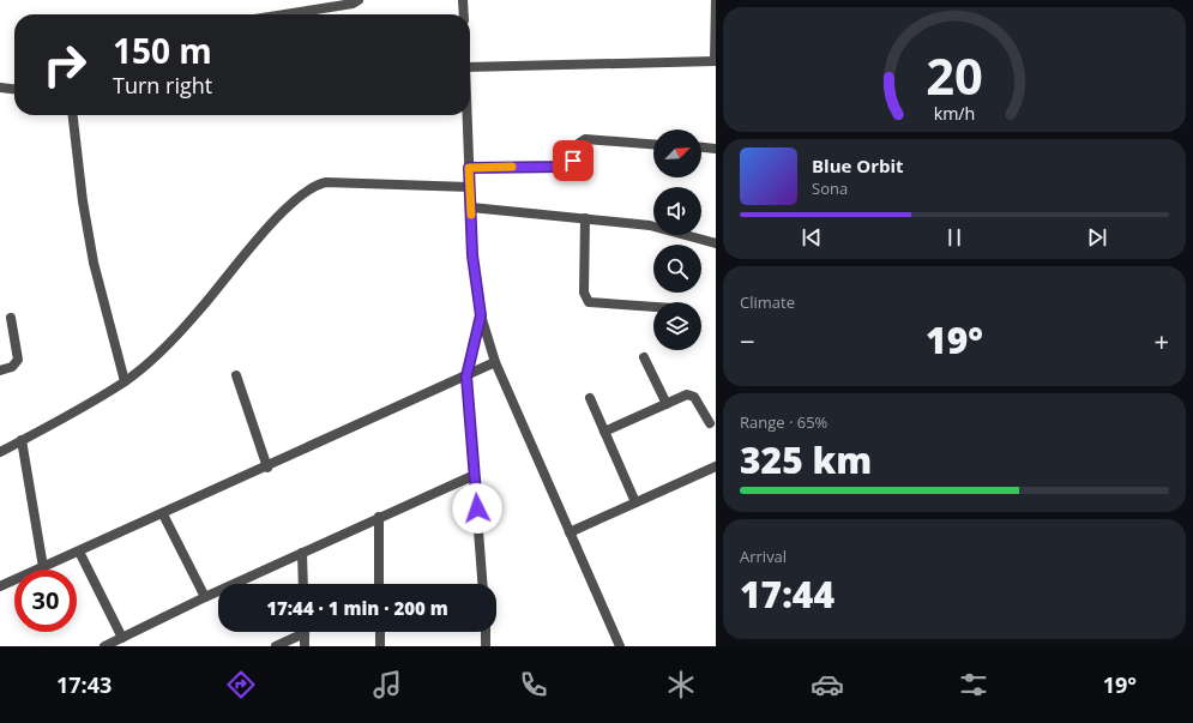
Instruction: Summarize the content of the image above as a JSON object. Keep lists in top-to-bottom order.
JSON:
{
  "north": "top right",
  "page": {
    "turn": ["150 m", "Turn right"],
    "song": ["Blue Orbit", "Sona"],
    "tile": [
      "Climate",
      ["Range · 65%", "325 km"],
      ["Arrival", "17:44"]
    ],
    "heat": ["−", "19°", "+"],
    "limit": "30",
    "trip": "17:44 · 1 min · 200 m",
    "tabs": ["17:43", "19°"],
    "gauge": ["20", "km/h"]
  }
}
